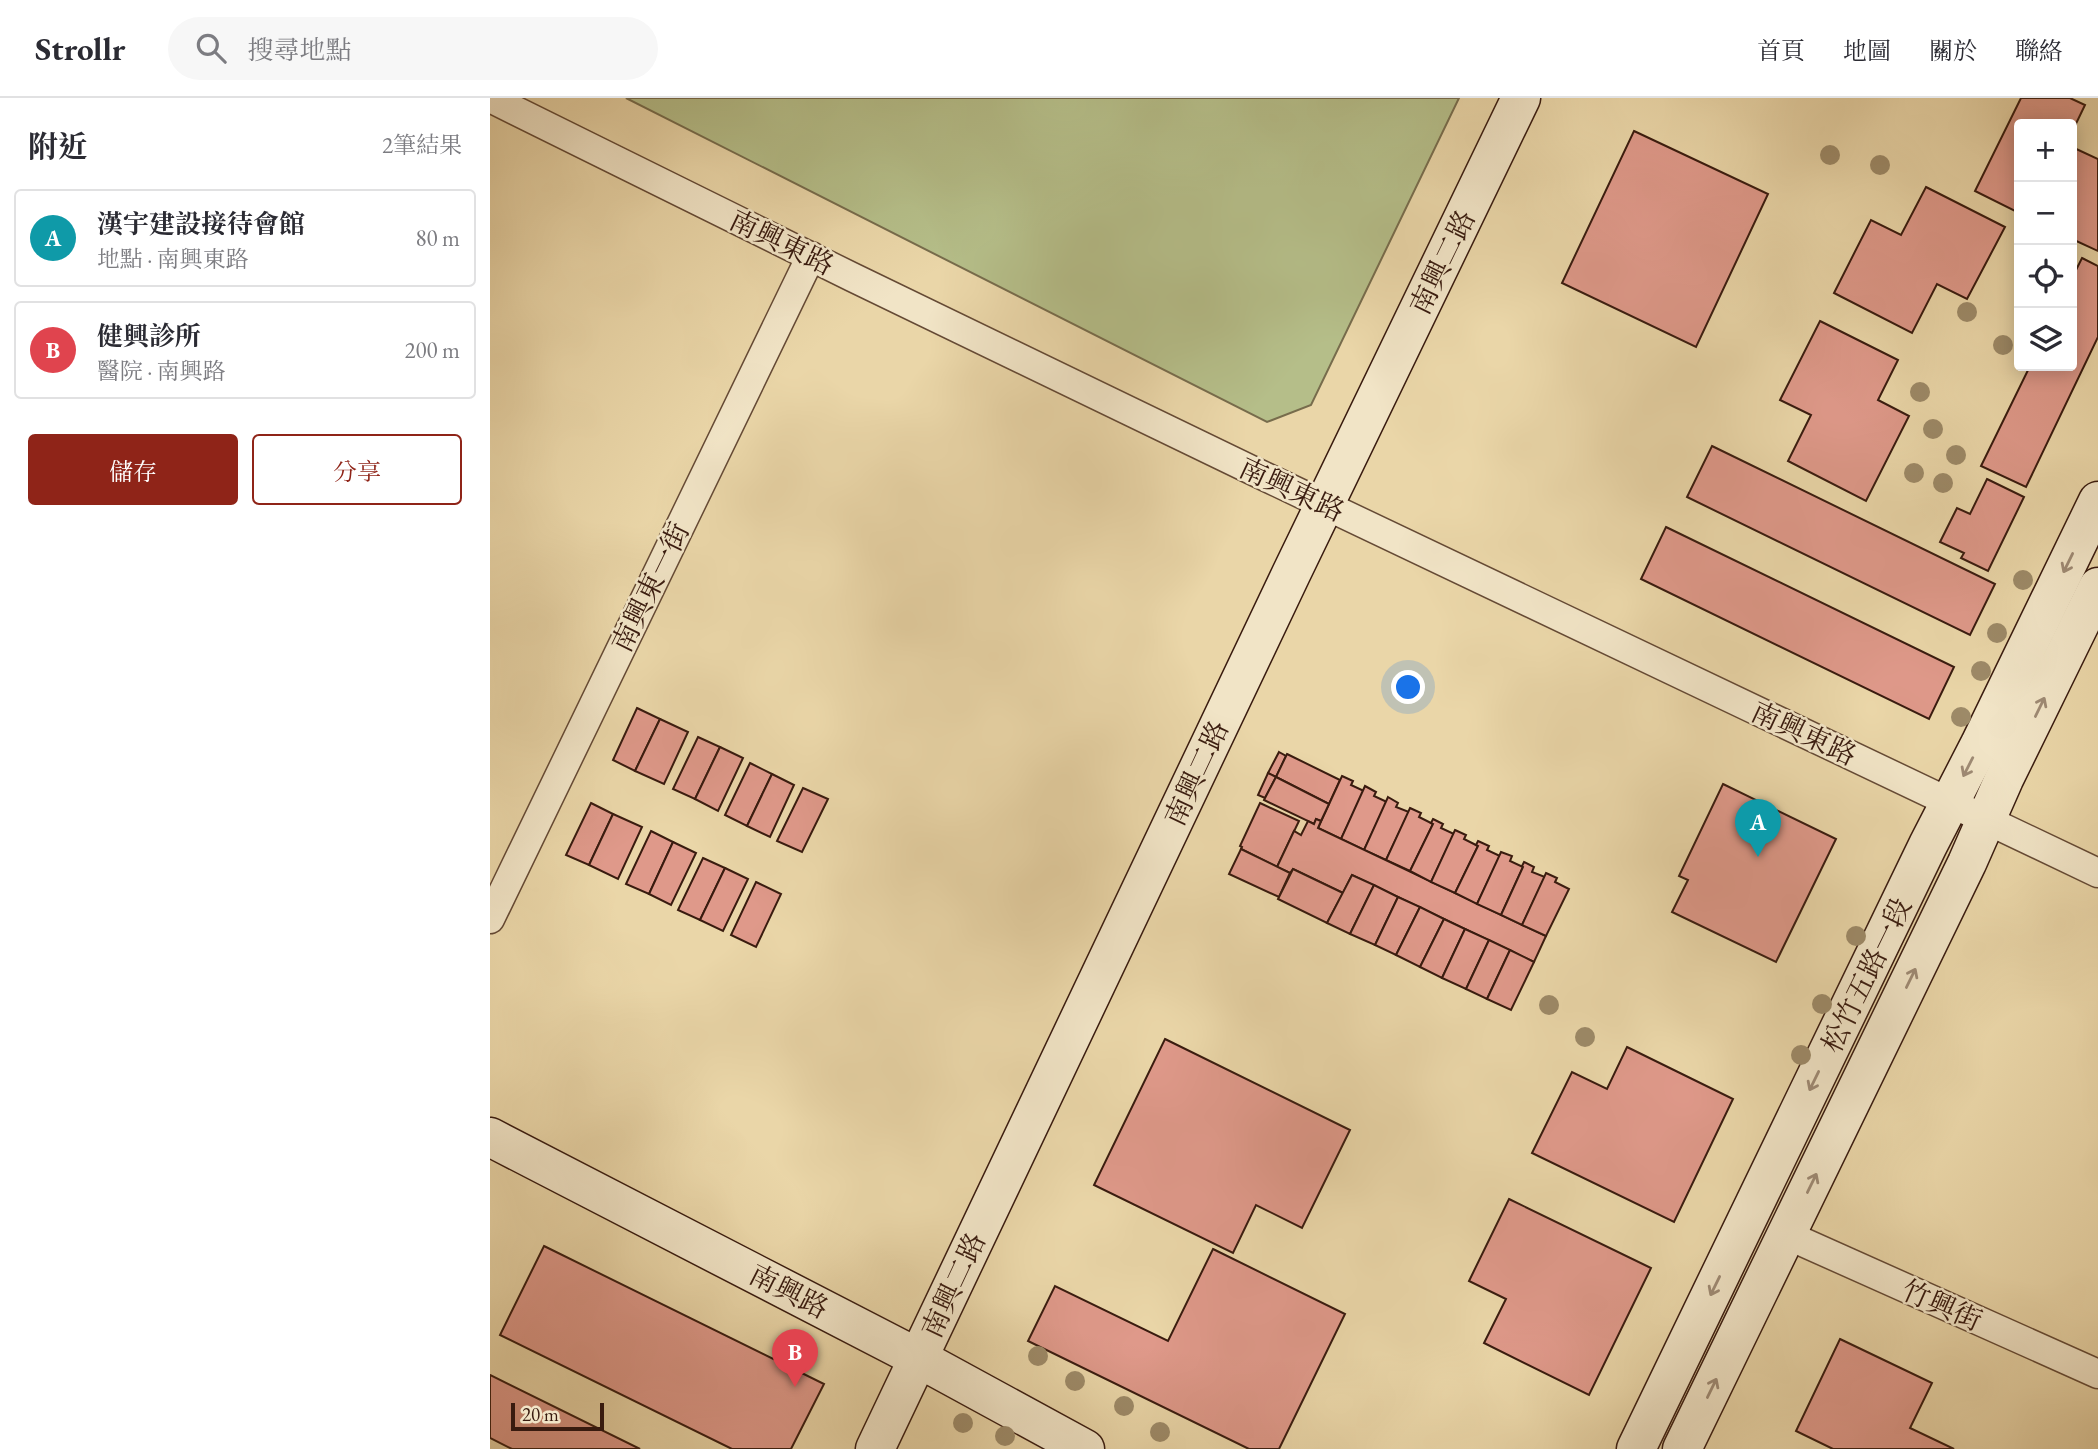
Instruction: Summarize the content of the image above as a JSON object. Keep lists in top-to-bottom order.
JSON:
{
  "streets": {
    "street": [
      "南興東路",
      "南興二路",
      "南興東一街",
      "松竹五路一段",
      "南興路",
      "竹興街"
    ]
  },
  "crossings": [
    ["南興東路", "南興二路"],
    ["南興東路", "南興東一街"],
    ["南興東路", "松竹五路一段"],
    ["南興二路", "南興路"],
    ["松竹五路一段", "竹興街"]
  ],
  "scale_bar": "20 m",
  "page": {
    "header": "Strollr",
    "search": "搜尋地點",
    "nav": [
      "首頁",
      "地圖",
      "關於",
      "聯絡"
    ],
    "heading": ["附近", "2筆結果"],
    "map_buttons": ["+", "−"],
    "list": [
      {
        "mark": "A",
        "name": "漢宇建設接待會館",
        "note": "地點 · 南興東路",
        "value": "80 m"
      },
      {
        "mark": "B",
        "name": "健興診所",
        "note": "醫院 · 南興路",
        "value": "200 m"
      }
    ],
    "buttons": ["儲存", "分享"],
    "pins": ["A", "B"],
    "scale": "20 m"
  }
}
